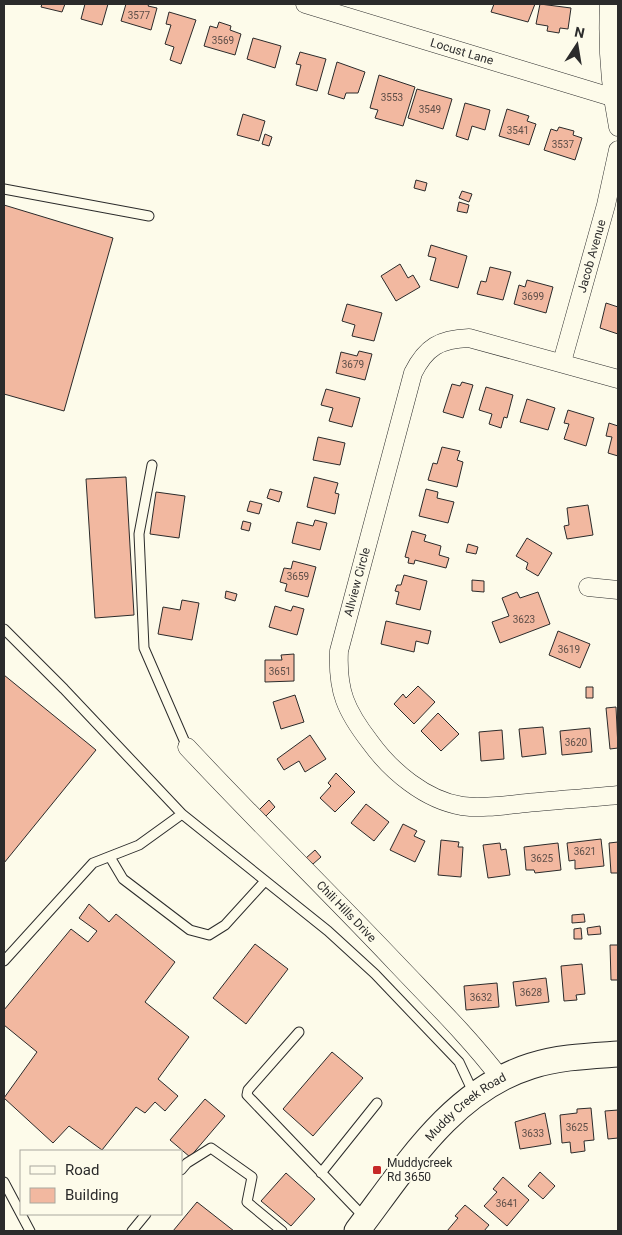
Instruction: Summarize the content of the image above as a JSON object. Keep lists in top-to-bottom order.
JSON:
{
  "streets": {
    "street": [
      "Locust Lane",
      "Jacob Avenue",
      "Allview Circle",
      "Chili Hills Drive",
      "Muddy Creek Road"
    ]
  },
  "crossings": [
    ["Jacob Avenue", "Allview Circle"],
    ["Chili Hills Drive", "Muddy Creek Road"]
  ],
  "places": {
    "transit": ["Muddycreek Rd 3650"]
  },
  "house_numbers": [
    "3577",
    "3569",
    "3553",
    "3549",
    "3541",
    "3537",
    "3699",
    "3679",
    "3659",
    "3623",
    "3619",
    "3651",
    "3620",
    "3621",
    "3625",
    "3628",
    "3632",
    "3625",
    "3633",
    "3641"
  ],
  "legend": ["Road", "Building"],
  "north": "top"
}
